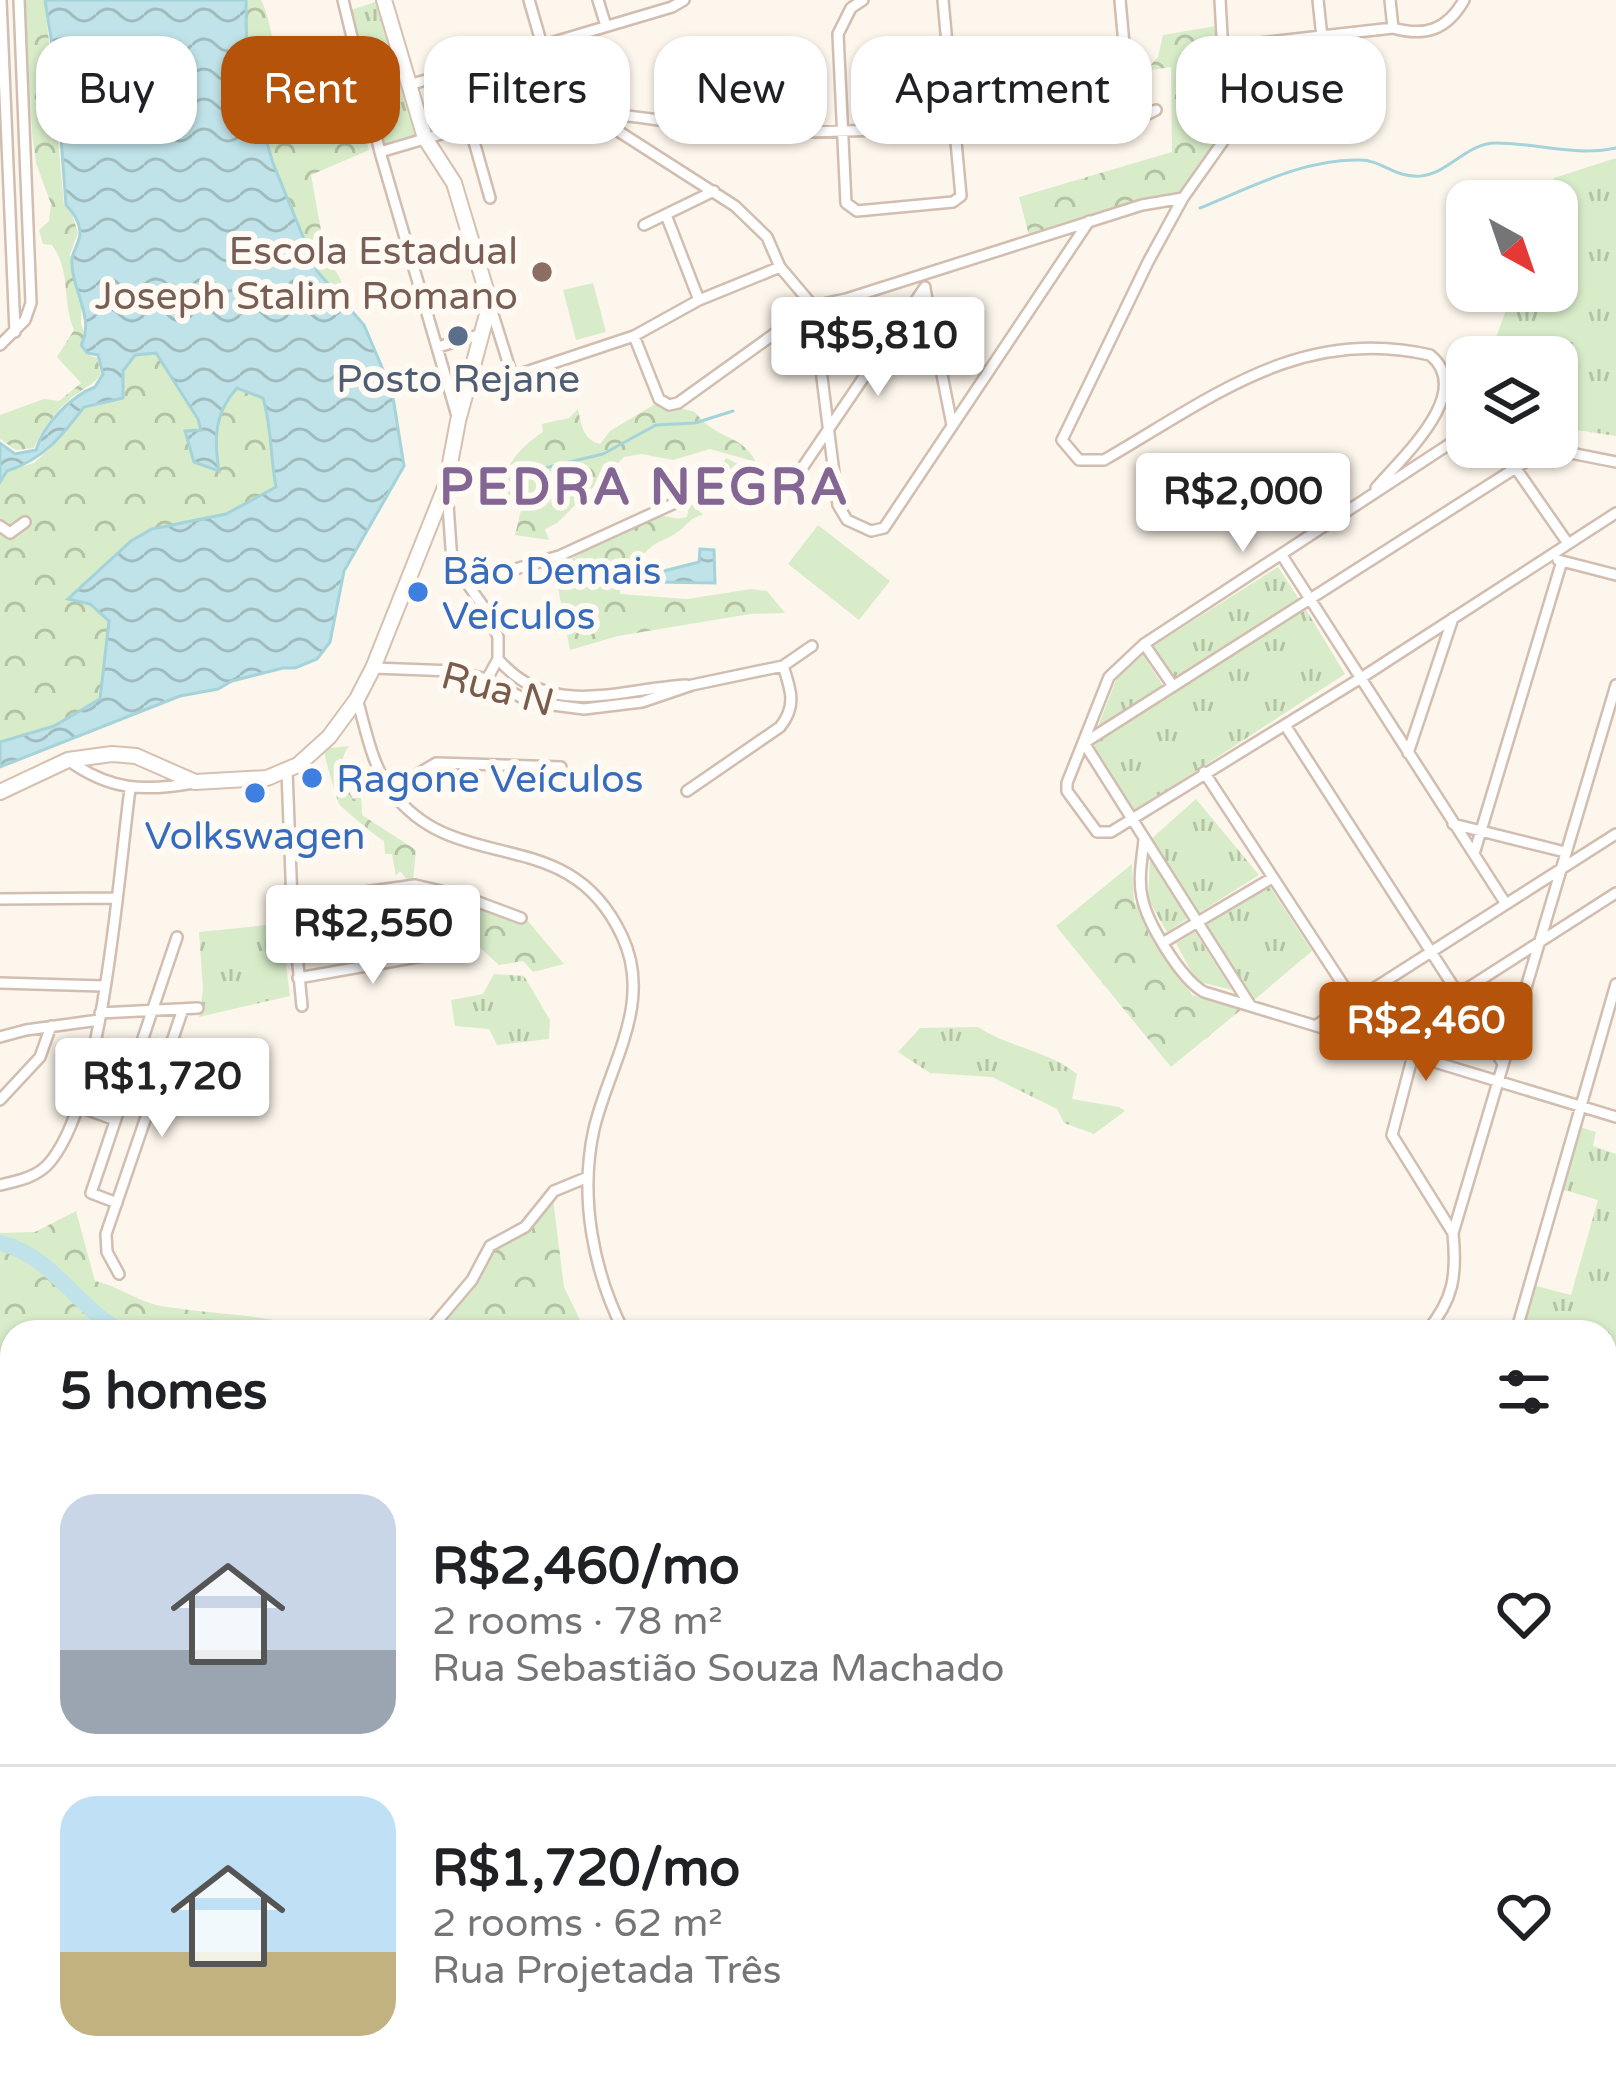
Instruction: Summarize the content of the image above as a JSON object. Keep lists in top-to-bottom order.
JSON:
{
  "streets": {
    "street": ["Rua N"]
  },
  "districts": ["PEDRA NEGRA"],
  "places": [
    "Escola Estadual Joseph Stalim Romano",
    "Posto Rejane",
    "Bão Demais Veículos",
    "Ragone Veículos",
    "Volkswagen"
  ],
  "north": "bottom right",
  "page": {
    "chip": [
      "Buy",
      "Rent",
      "Filters",
      "New",
      "Apartment",
      "House"
    ],
    "price": [
      "R$5,810",
      "R$2,000",
      "R$2,550",
      "R$2,460",
      "R$1,720"
    ],
    "heading": "5 homes",
    "list": [
      {
        "name": "R$2,460/mo",
        "note": "2 rooms · 78 m² · Rua Sebastião Souza Machado"
      },
      {
        "name": "R$1,720/mo",
        "note": "2 rooms · 62 m² · Rua Projetada Três"
      }
    ]
  }
}
